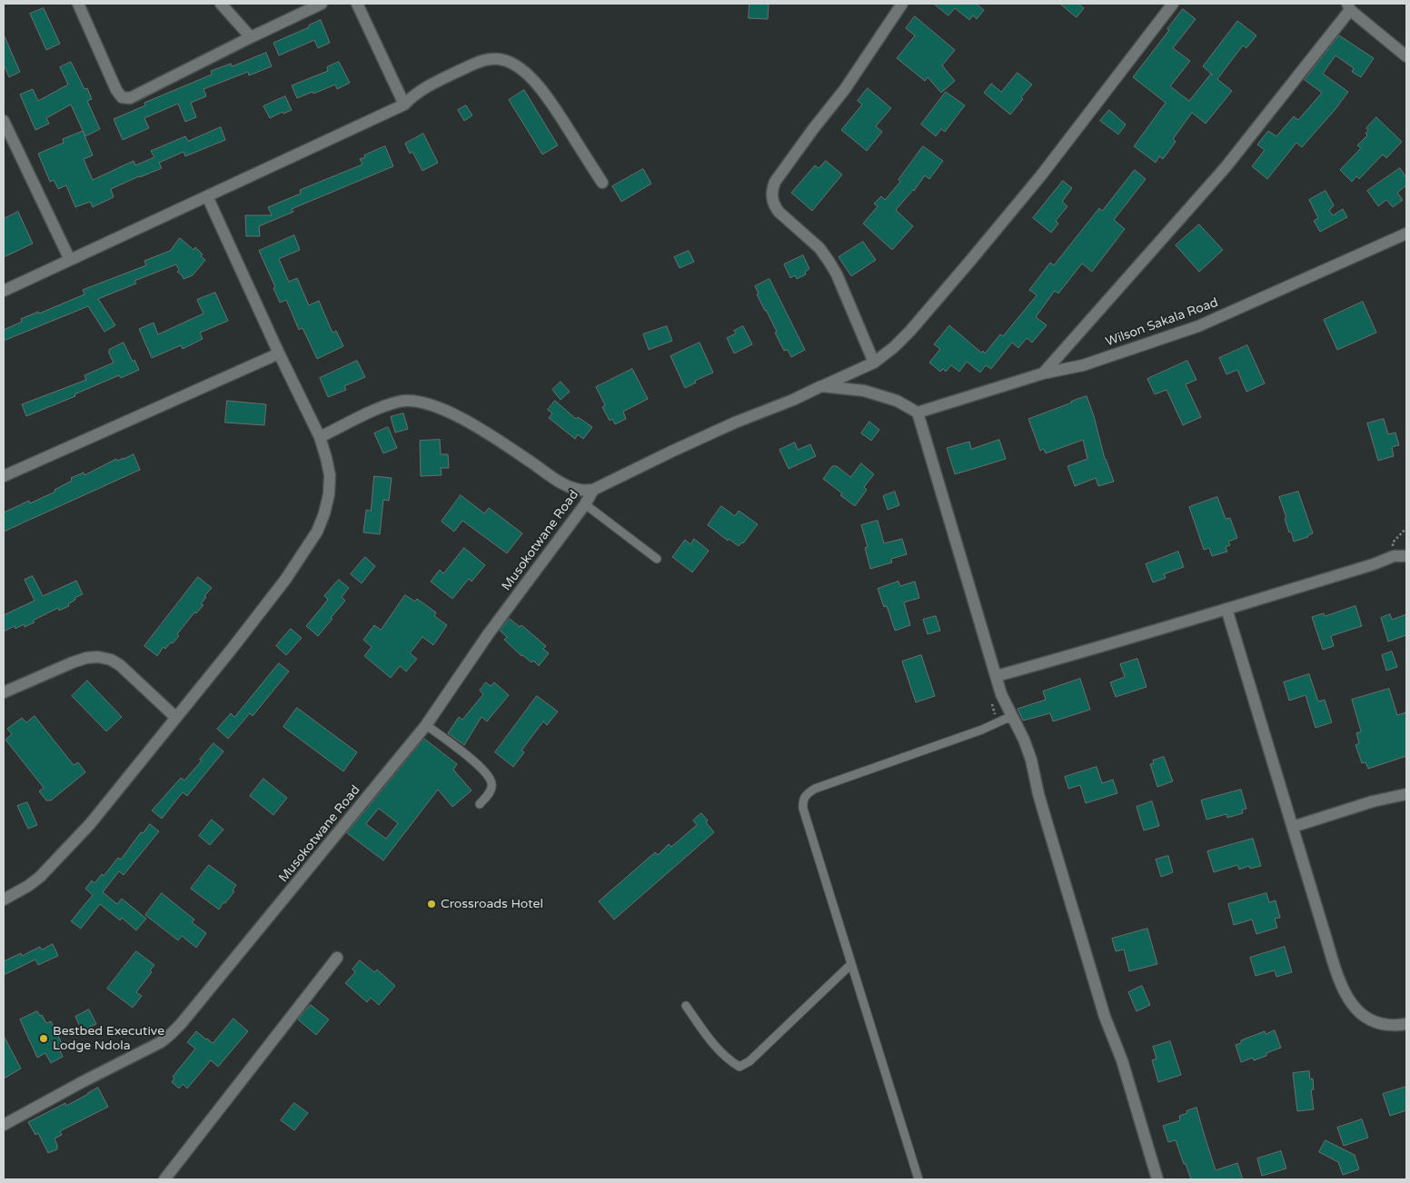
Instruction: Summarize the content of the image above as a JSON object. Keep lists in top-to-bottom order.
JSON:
{
  "streets": {
    "street": ["Wilson Sakala Road", "Musokotwane Road"]
  },
  "places": ["Crossroads Hotel", "Bestbed Executive Lodge Ndola"]
}
